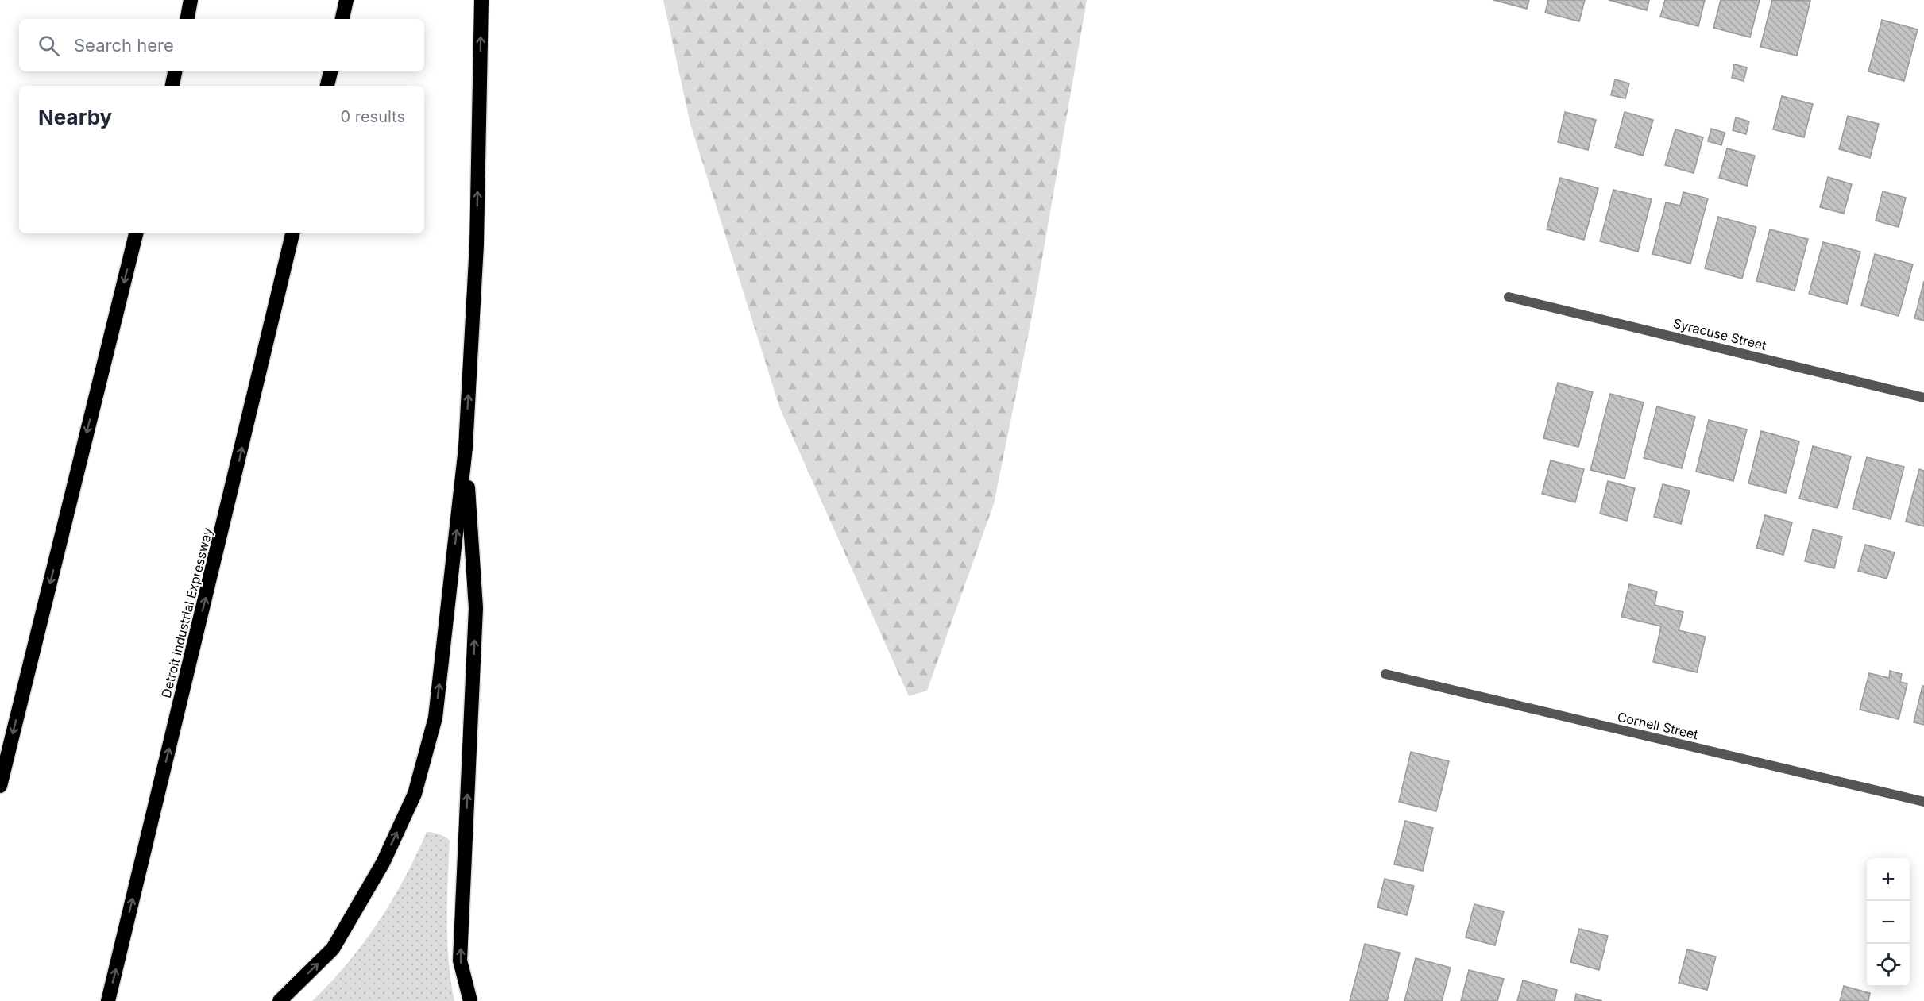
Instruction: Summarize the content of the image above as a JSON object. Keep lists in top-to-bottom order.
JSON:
{
  "streets": {
    "highway": ["Detroit Industrial Expressway"],
    "street": ["Syracuse Street", "Cornell Street"]
  },
  "one_way": ["Detroit Industrial Expressway"],
  "page": {
    "search": "Search here",
    "heading": ["Nearby", "0 results"],
    "map_buttons": ["+", "−"]
  }
}
